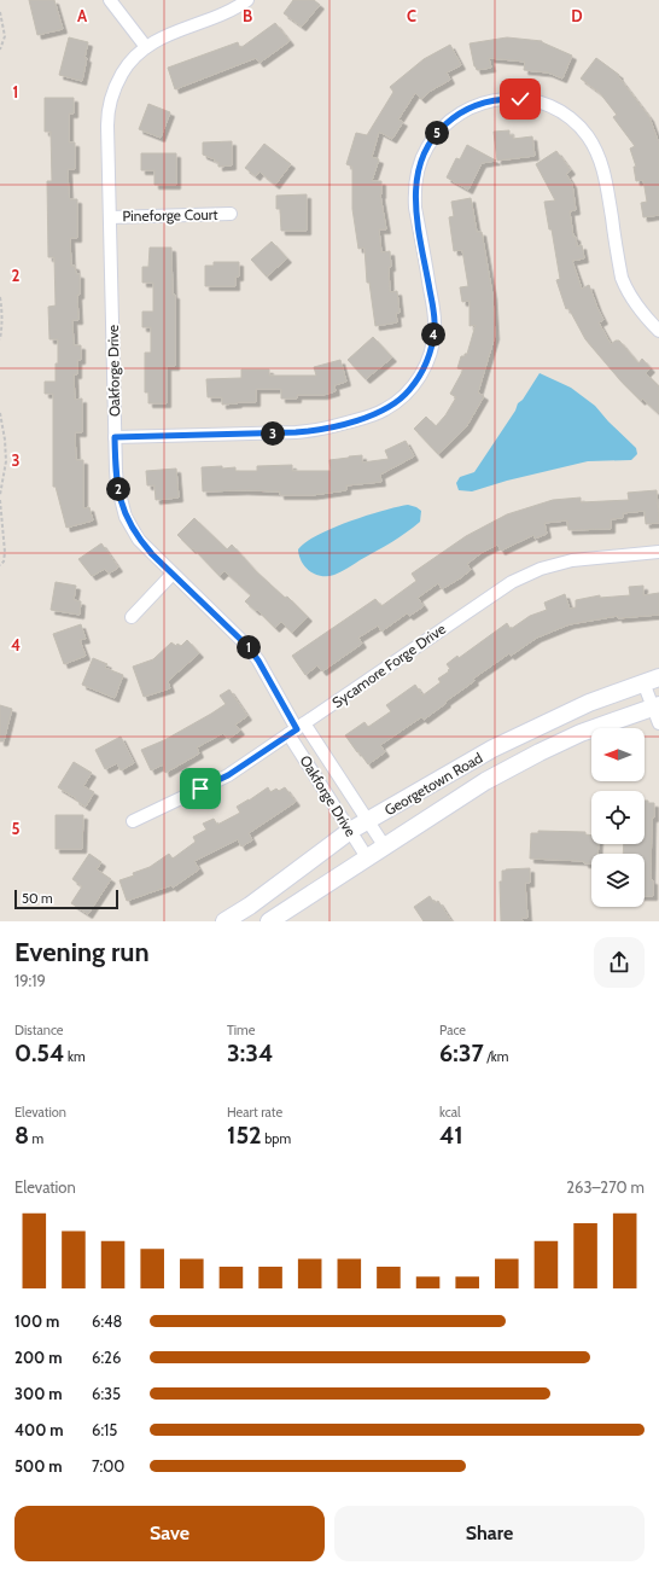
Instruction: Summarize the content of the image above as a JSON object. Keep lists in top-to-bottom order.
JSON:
{
  "streets": {
    "main road": ["Georgetown Road"],
    "street": ["Pineforge Court", "Oakforge Drive", "Sycamore Forge Drive"]
  },
  "crossings": [
    ["Pineforge Court", "Oakforge Drive"],
    ["Oakforge Drive", "Sycamore Forge Drive"],
    ["Oakforge Drive", "Georgetown Road"]
  ],
  "scale_bar": "50 m",
  "north": "left",
  "page": {
    "pins": [
      "5",
      "4",
      "3",
      "2",
      "1"
    ],
    "scale": "50 m",
    "heading": ["Evening run", "19:19"],
    "stats": [
      ["Distance", "0.54 km"],
      ["Time", "3:34"],
      ["Pace", "6:37 /km"],
      ["Elevation", "8 m"],
      ["Heart rate", "152 bpm"],
      ["kcal", "41"]
    ],
    "chart": ["Elevation", "263–270 m"],
    "list": [
      {
        "name": "100 m",
        "note": "6:48"
      },
      {
        "name": "200 m",
        "note": "6:26"
      },
      {
        "name": "300 m",
        "note": "6:35"
      },
      {
        "name": "400 m",
        "note": "6:15"
      },
      {
        "name": "500 m",
        "note": "7:00"
      }
    ],
    "buttons": ["Save", "Share"]
  },
  "grid": {
    "columns": [
      "A",
      "B",
      "C",
      "D"
    ],
    "rows": [
      "1",
      "2",
      "3",
      "4",
      "5"
    ]
  }
}
